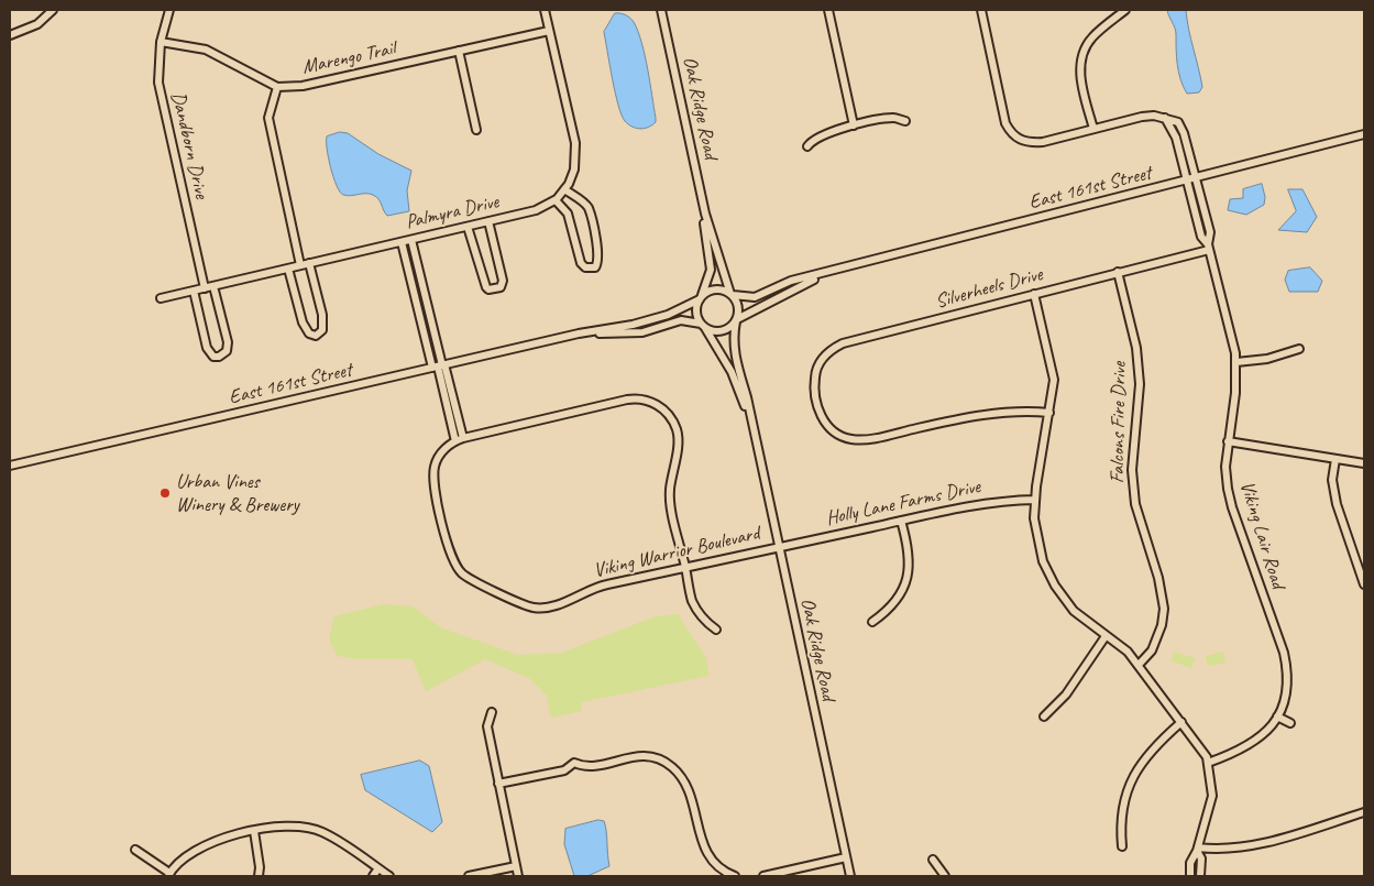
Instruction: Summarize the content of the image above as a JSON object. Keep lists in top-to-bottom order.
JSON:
{
  "streets": {
    "street": [
      "Marengo Trail",
      "Oak Ridge Road",
      "Dandborn Drive",
      "East 161st Street",
      "Palmyra Drive",
      "Silverheels Drive",
      "Falcons Fire Drive",
      "Holly Lane Farms Drive",
      "Viking Lair Road",
      "Viking Warrior Boulevard"
    ]
  },
  "crossings": [
    ["Marengo Trail", "Palmyra Drive"],
    ["Oak Ridge Road", "East 161st Street"],
    ["Oak Ridge Road", "Holly Lane Farms Drive"],
    ["Oak Ridge Road", "Viking Warrior Boulevard"],
    ["Dandborn Drive", "Palmyra Drive"],
    ["East 161st Street", "Viking Lair Road"],
    ["Silverheels Drive", "Falcons Fire Drive"],
    ["Silverheels Drive", "Viking Lair Road"],
    ["Holly Lane Farms Drive", "Viking Warrior Boulevard"]
  ],
  "places": ["Urban Vines Winery & Brewery"]
}
